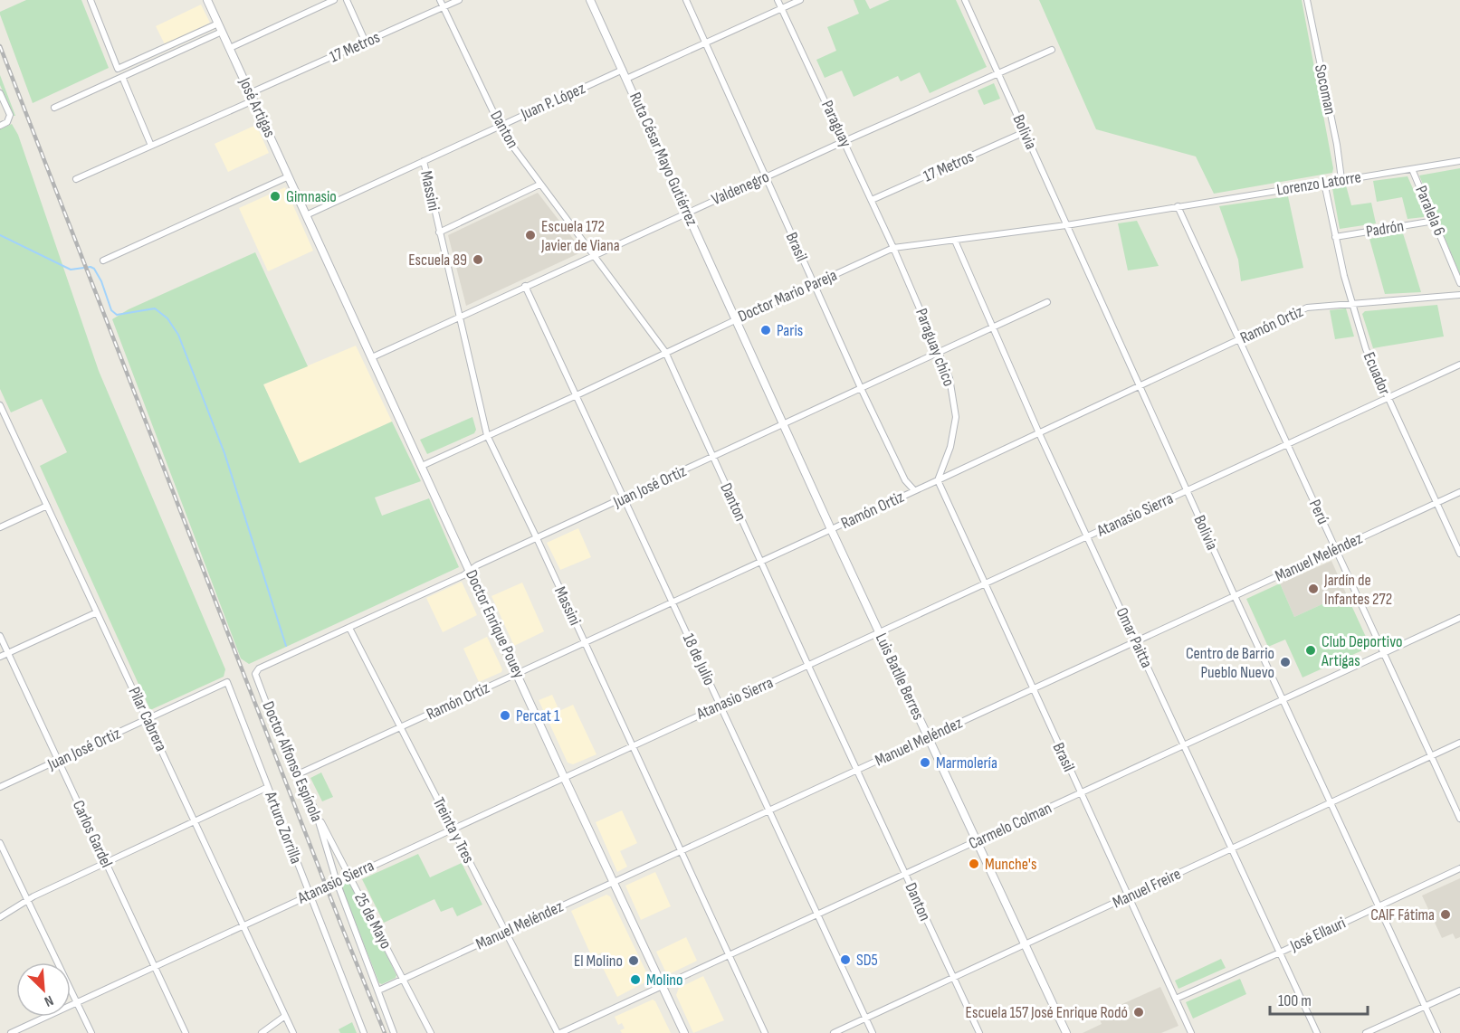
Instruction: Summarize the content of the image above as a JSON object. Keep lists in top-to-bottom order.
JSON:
{
  "streets": {
    "street": [
      "17 Metros",
      "Socoman",
      "Juan P. López",
      "José Artigas",
      "Paraguay",
      "Danton",
      "Bolivia",
      "Ruta César Mayo Gutiérrez",
      "Lorenzo Latorre",
      "Valdenegro",
      "Massini",
      "Paralela 6",
      "Padrón",
      "Brasil",
      "Doctor Mario Pareja",
      "Ramón Ortiz",
      "Paraguay chico",
      "Ecuador",
      "Juan José Ortiz",
      "Perú",
      "Atanasio Sierra",
      "Manuel Meléndez",
      "Doctor Enrique Pouey",
      "Omar Paitta",
      "18 de Julio",
      "Luis Batlle Berres",
      "Pilar Cabrera",
      "Doctor Alfonso Espínola",
      "Carmelo Colman",
      "Arturo Zorrilla",
      "Treinta y Tres",
      "Carlos Gardel",
      "Manuel Freire",
      "25 de Mayo",
      "José Ellauri"
    ]
  },
  "crossings": [
    ["17 Metros", "José Artigas"],
    ["17 Metros", "Paraguay"],
    ["17 Metros", "Danton"],
    ["17 Metros", "Bolivia"],
    ["Socoman", "Lorenzo Latorre"],
    ["Juan P. López", "José Artigas"],
    ["Juan P. López", "Danton"],
    ["Juan P. López", "Ruta César Mayo Gutiérrez"],
    ["Juan P. López", "Massini"],
    ["Juan P. López", "Doctor Enrique Pouey"],
    ["José Artigas", "Doctor Enrique Pouey"],
    ["Paraguay", "Valdenegro"],
    ["Paraguay", "Doctor Mario Pareja"],
    ["Paraguay", "Paraguay chico"],
    ["Danton", "Valdenegro"],
    ["Danton", "Doctor Mario Pareja"],
    ["Danton", "Ramón Ortiz"],
    ["Danton", "Juan José Ortiz"],
    ["Danton", "Atanasio Sierra"],
    ["Danton", "Manuel Meléndez"],
    ["Danton", "Carmelo Colman"],
    ["Danton", "Manuel Freire"],
    ["Bolivia", "Valdenegro"],
    ["Bolivia", "Doctor Mario Pareja"],
    ["Bolivia", "Ramón Ortiz"],
    ["Bolivia", "Atanasio Sierra"],
    ["Bolivia", "Manuel Meléndez"],
    ["Bolivia", "Carmelo Colman"],
    ["Bolivia", "Manuel Freire"],
    ["Bolivia", "José Ellauri"],
    ["Ruta César Mayo Gutiérrez", "Valdenegro"],
    ["Ruta César Mayo Gutiérrez", "Doctor Mario Pareja"],
    ["Ruta César Mayo Gutiérrez", "Luis Batlle Berres"],
    ["Lorenzo Latorre", "Paralela 6"],
    ["Lorenzo Latorre", "Doctor Mario Pareja"],
    ["Lorenzo Latorre", "Ecuador"],
    ["Lorenzo Latorre", "Perú"],
    ["Valdenegro", "Massini"],
    ["Valdenegro", "Brasil"],
    ["Valdenegro", "Doctor Enrique Pouey"],
    ["Valdenegro", "18 de Julio"],
    ["Massini", "Doctor Mario Pareja"],
    ["Massini", "Ramón Ortiz"],
    ["Massini", "Juan José Ortiz"],
    ["Massini", "Atanasio Sierra"],
    ["Massini", "Manuel Meléndez"],
    ["Massini", "Carmelo Colman"],
    ["Paralela 6", "Padrón"],
    ["Padrón", "Ecuador"],
    ["Brasil", "Doctor Mario Pareja"],
    ["Brasil", "Ramón Ortiz"],
    ["Brasil", "Paraguay chico"],
    ["Brasil", "Juan José Ortiz"],
    ["Brasil", "Atanasio Sierra"],
    ["Brasil", "Manuel Meléndez"],
    ["Brasil", "Carmelo Colman"],
    ["Brasil", "Manuel Freire"],
    ["Brasil", "José Ellauri"],
    ["Doctor Mario Pareja", "Paraguay chico"],
    ["Doctor Mario Pareja", "Perú"],
    ["Doctor Mario Pareja", "Doctor Enrique Pouey"],
    ["Doctor Mario Pareja", "Omar Paitta"],
    ["Doctor Mario Pareja", "18 de Julio"],
    ["Doctor Mario Pareja", "Luis Batlle Berres"],
    ["Ramón Ortiz", "Paraguay chico"],
    ["Ramón Ortiz", "Ecuador"],
    ["Ramón Ortiz", "Perú"],
    ["Ramón Ortiz", "Doctor Enrique Pouey"],
    ["Ramón Ortiz", "Omar Paitta"],
    ["Ramón Ortiz", "18 de Julio"],
    ["Ramón Ortiz", "Luis Batlle Berres"],
    ["Ramón Ortiz", "Doctor Alfonso Espínola"],
    ["Ramón Ortiz", "Treinta y Tres"],
    ["Paraguay chico", "Juan José Ortiz"],
    ["Ecuador", "Atanasio Sierra"],
    ["Ecuador", "Manuel Meléndez"],
    ["Juan José Ortiz", "Doctor Enrique Pouey"],
    ["Juan José Ortiz", "Omar Paitta"],
    ["Juan José Ortiz", "18 de Julio"],
    ["Juan José Ortiz", "Luis Batlle Berres"],
    ["Juan José Ortiz", "Pilar Cabrera"],
    ["Juan José Ortiz", "Doctor Alfonso Espínola"],
    ["Juan José Ortiz", "Arturo Zorrilla"],
    ["Juan José Ortiz", "Treinta y Tres"],
    ["Juan José Ortiz", "Carlos Gardel"],
    ["Perú", "Atanasio Sierra"],
    ["Perú", "Manuel Meléndez"],
    ["Perú", "Carmelo Colman"],
    ["Perú", "Manuel Freire"],
    ["Atanasio Sierra", "Doctor Enrique Pouey"],
    ["Atanasio Sierra", "Omar Paitta"],
    ["Atanasio Sierra", "18 de Julio"],
    ["Atanasio Sierra", "Luis Batlle Berres"],
    ["Atanasio Sierra", "Pilar Cabrera"],
    ["Atanasio Sierra", "Doctor Alfonso Espínola"],
    ["Atanasio Sierra", "Arturo Zorrilla"],
    ["Atanasio Sierra", "Treinta y Tres"],
    ["Atanasio Sierra", "Carlos Gardel"],
    ["Atanasio Sierra", "25 de Mayo"],
    ["Manuel Meléndez", "Doctor Enrique Pouey"],
    ["Manuel Meléndez", "Omar Paitta"],
    ["Manuel Meléndez", "18 de Julio"],
    ["Manuel Meléndez", "Luis Batlle Berres"],
    ["Manuel Meléndez", "Doctor Alfonso Espínola"],
    ["Manuel Meléndez", "Treinta y Tres"],
    ["Manuel Meléndez", "25 de Mayo"],
    ["Doctor Enrique Pouey", "Carmelo Colman"],
    ["Omar Paitta", "Carmelo Colman"],
    ["Omar Paitta", "Manuel Freire"],
    ["Omar Paitta", "José Ellauri"],
    ["18 de Julio", "Carmelo Colman"],
    ["18 de Julio", "Manuel Freire"],
    ["Luis Batlle Berres", "Carmelo Colman"],
    ["Luis Batlle Berres", "Manuel Freire"],
    ["Doctor Alfonso Espínola", "25 de Mayo"],
    ["Carmelo Colman", "Treinta y Tres"]
  ],
  "places": [
    "Gimnasio",
    "Escuela 172 Javier de Viana",
    "Escuela 89",
    "Paris",
    "Jardín de Infantes 272",
    "Club Deportivo Artigas",
    "Centro de Barrio Pueblo Nuevo",
    "Percat 1",
    "Marmolería",
    "Munche's",
    "CAIF Fátima",
    "SD5",
    "El Molino",
    "Molino",
    "Escuela 157 José Enrique Rodó"
  ],
  "scale_bar": "100 m",
  "north": "bottom right"
}
